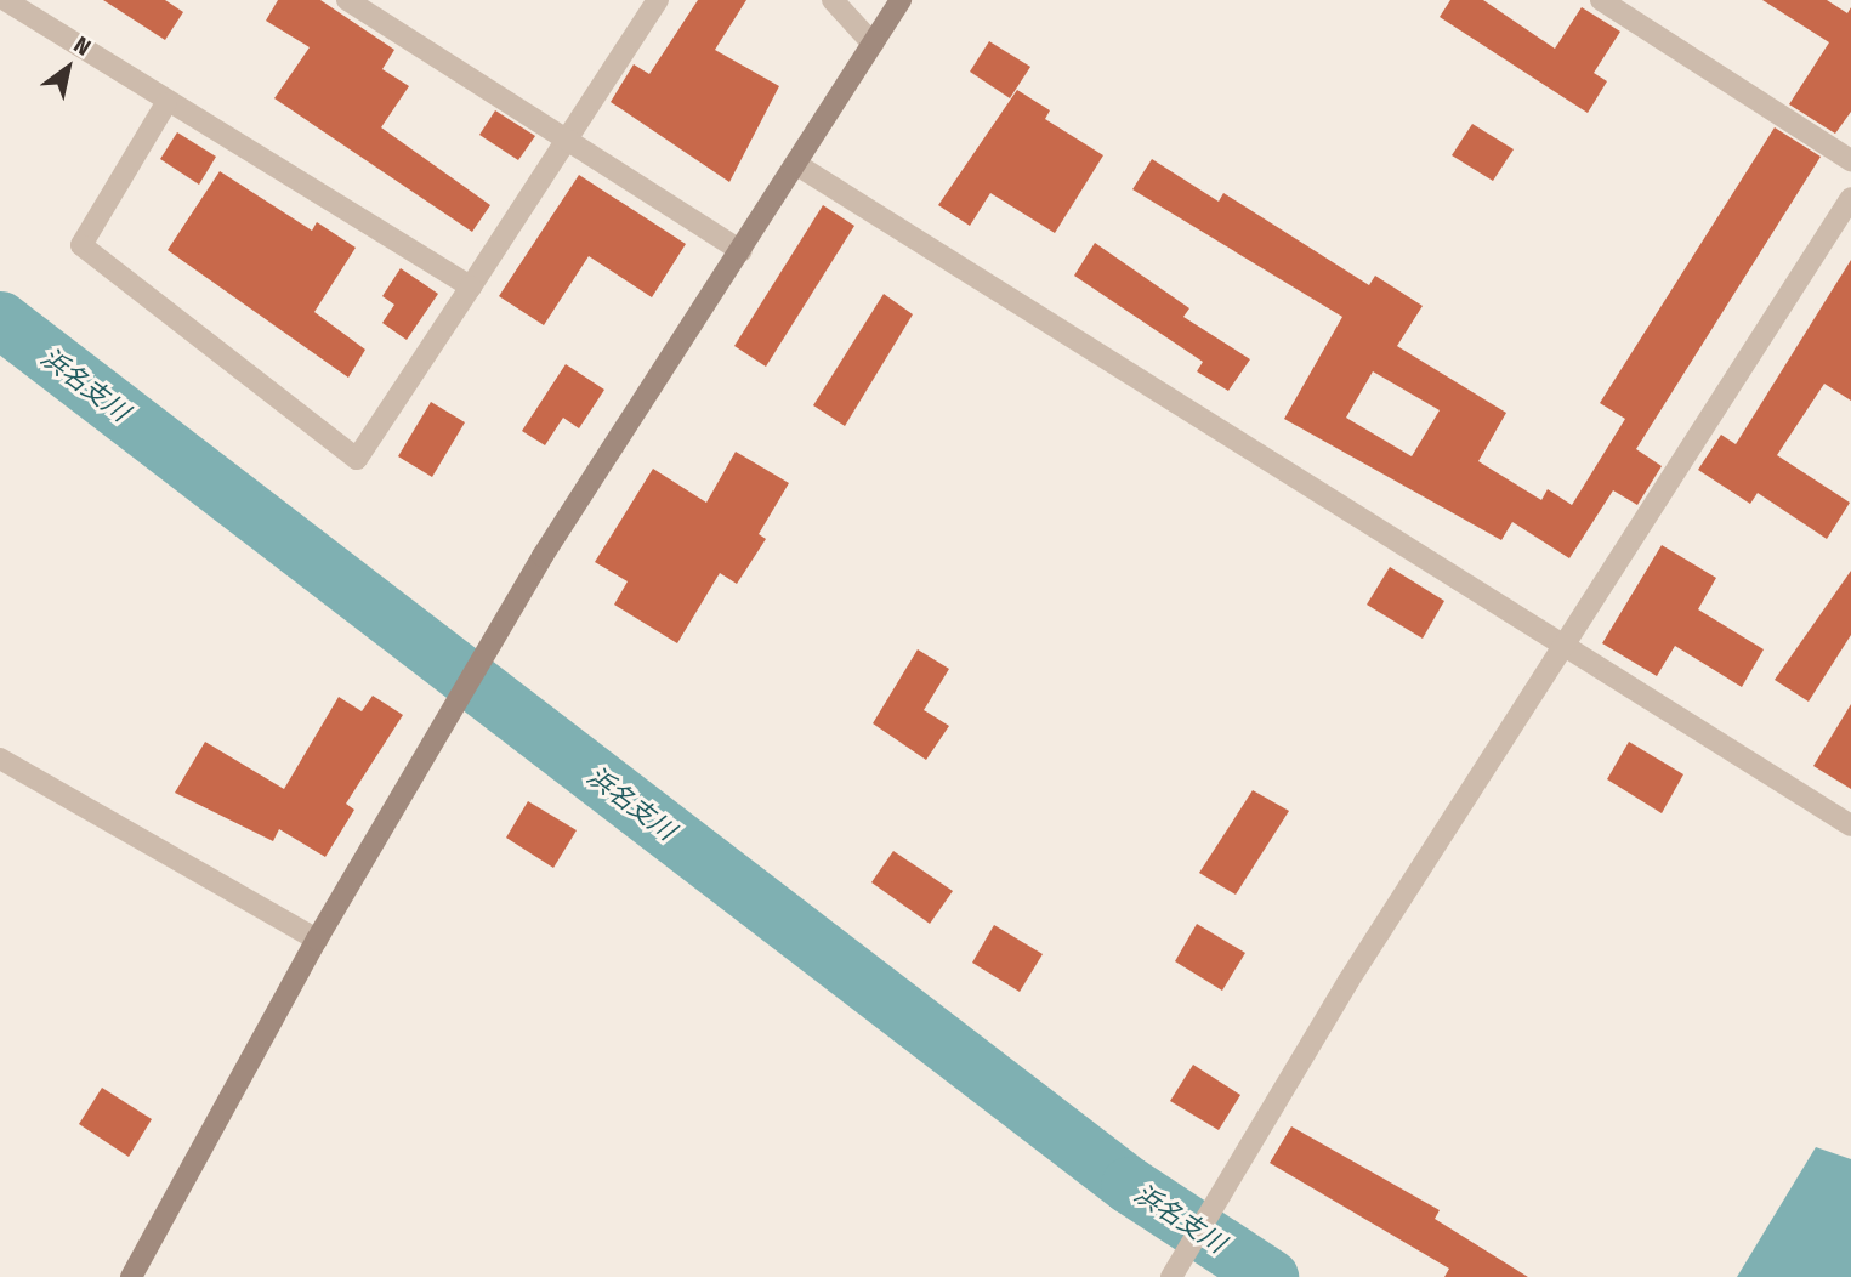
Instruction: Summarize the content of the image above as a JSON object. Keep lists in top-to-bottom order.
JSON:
{
  "water": ["浜名支川"],
  "north": "top right"
}
